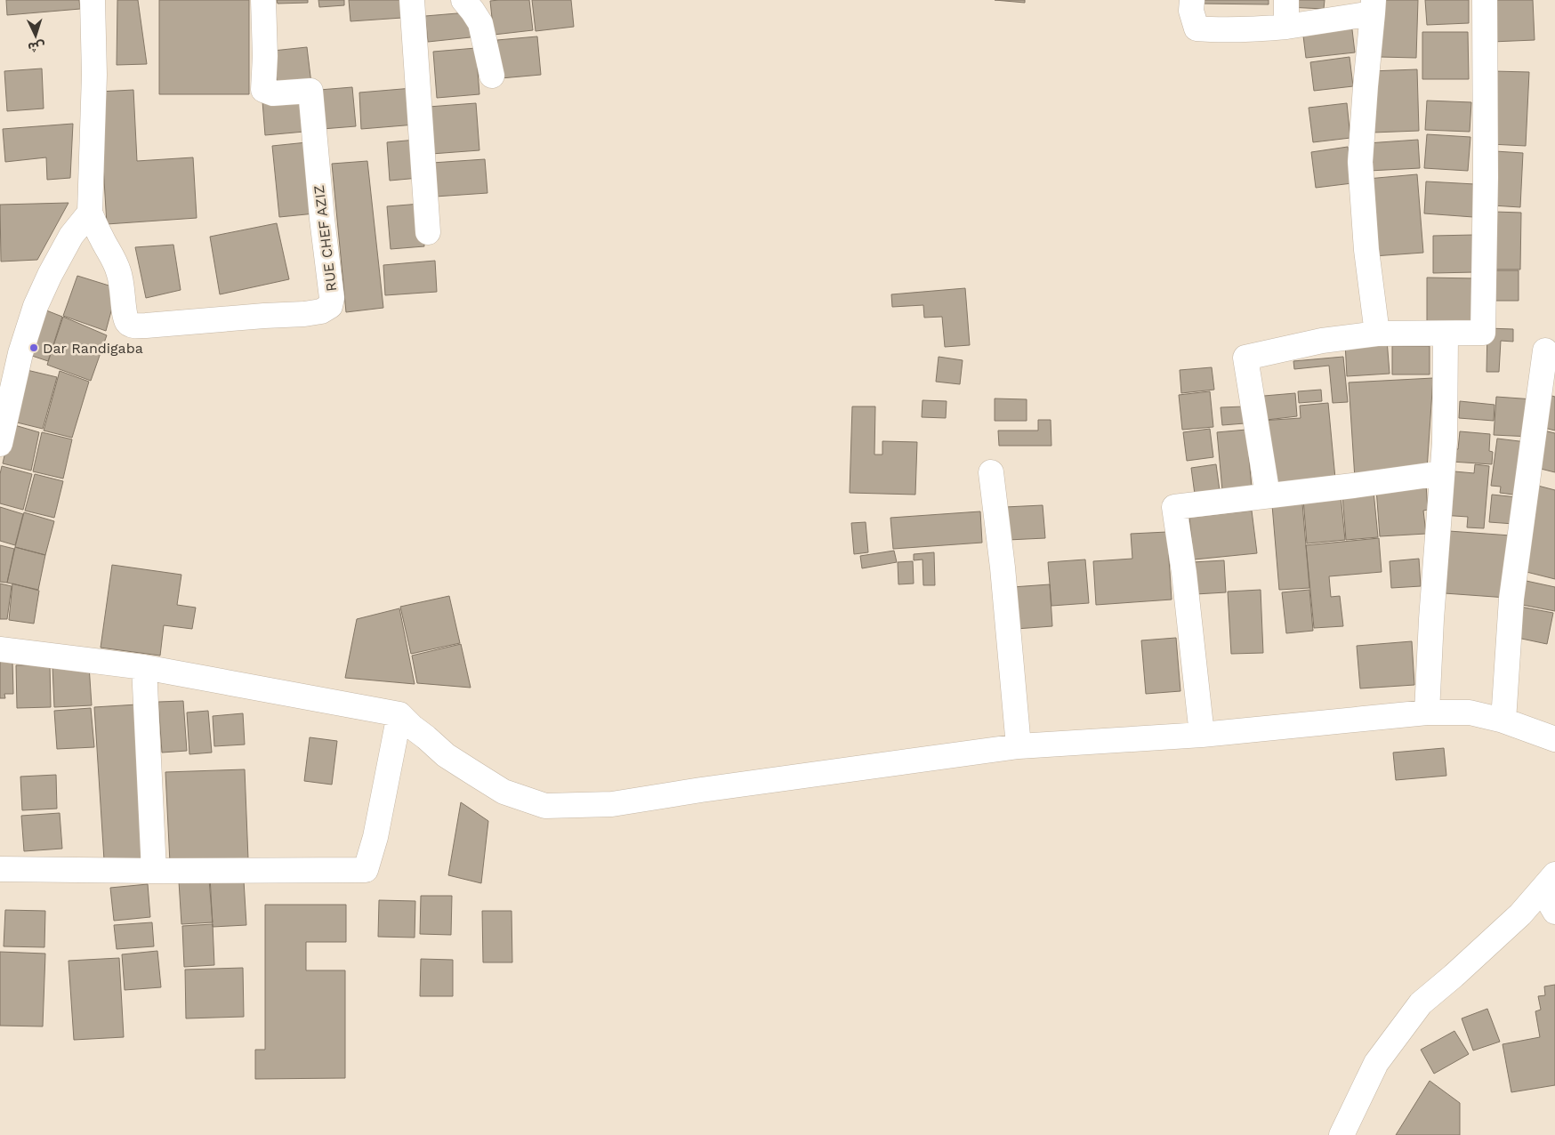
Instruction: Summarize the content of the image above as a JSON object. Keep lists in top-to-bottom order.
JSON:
{
  "streets": {
    "street": ["RUE CHEF AZIZ"]
  },
  "places": ["Dar Randigaba"],
  "north": "bottom"
}
